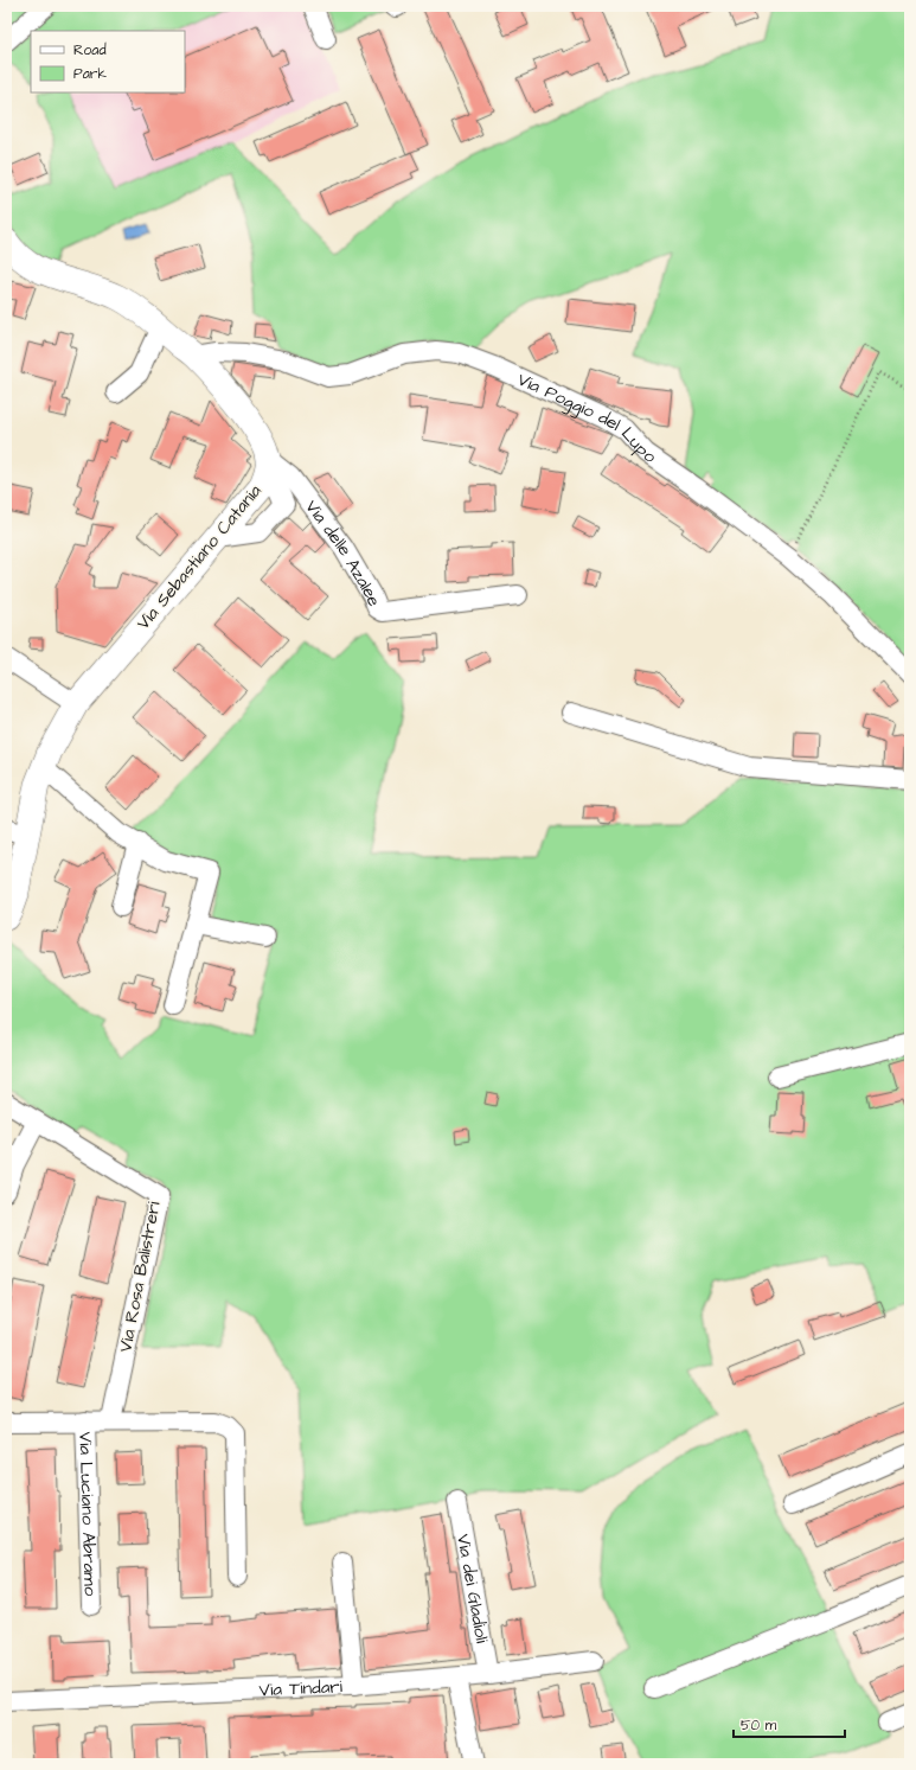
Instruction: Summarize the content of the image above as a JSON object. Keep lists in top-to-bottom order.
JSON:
{
  "streets": {
    "main road": ["Via Sebastiano Catania"],
    "street": [
      "Via Poggio del Lupo",
      "Via delle Azalee",
      "Via Rosa Balistreri",
      "Via Luciano Abramo",
      "Via dei Gladioli",
      "Via Tindari"
    ]
  },
  "crossings": [
    ["Via delle Azalee", "Via Sebastiano Catania"],
    ["Via dei Gladioli", "Via Tindari"]
  ],
  "legend": ["Road", "Park"],
  "scale_bar": "50 m"
}
